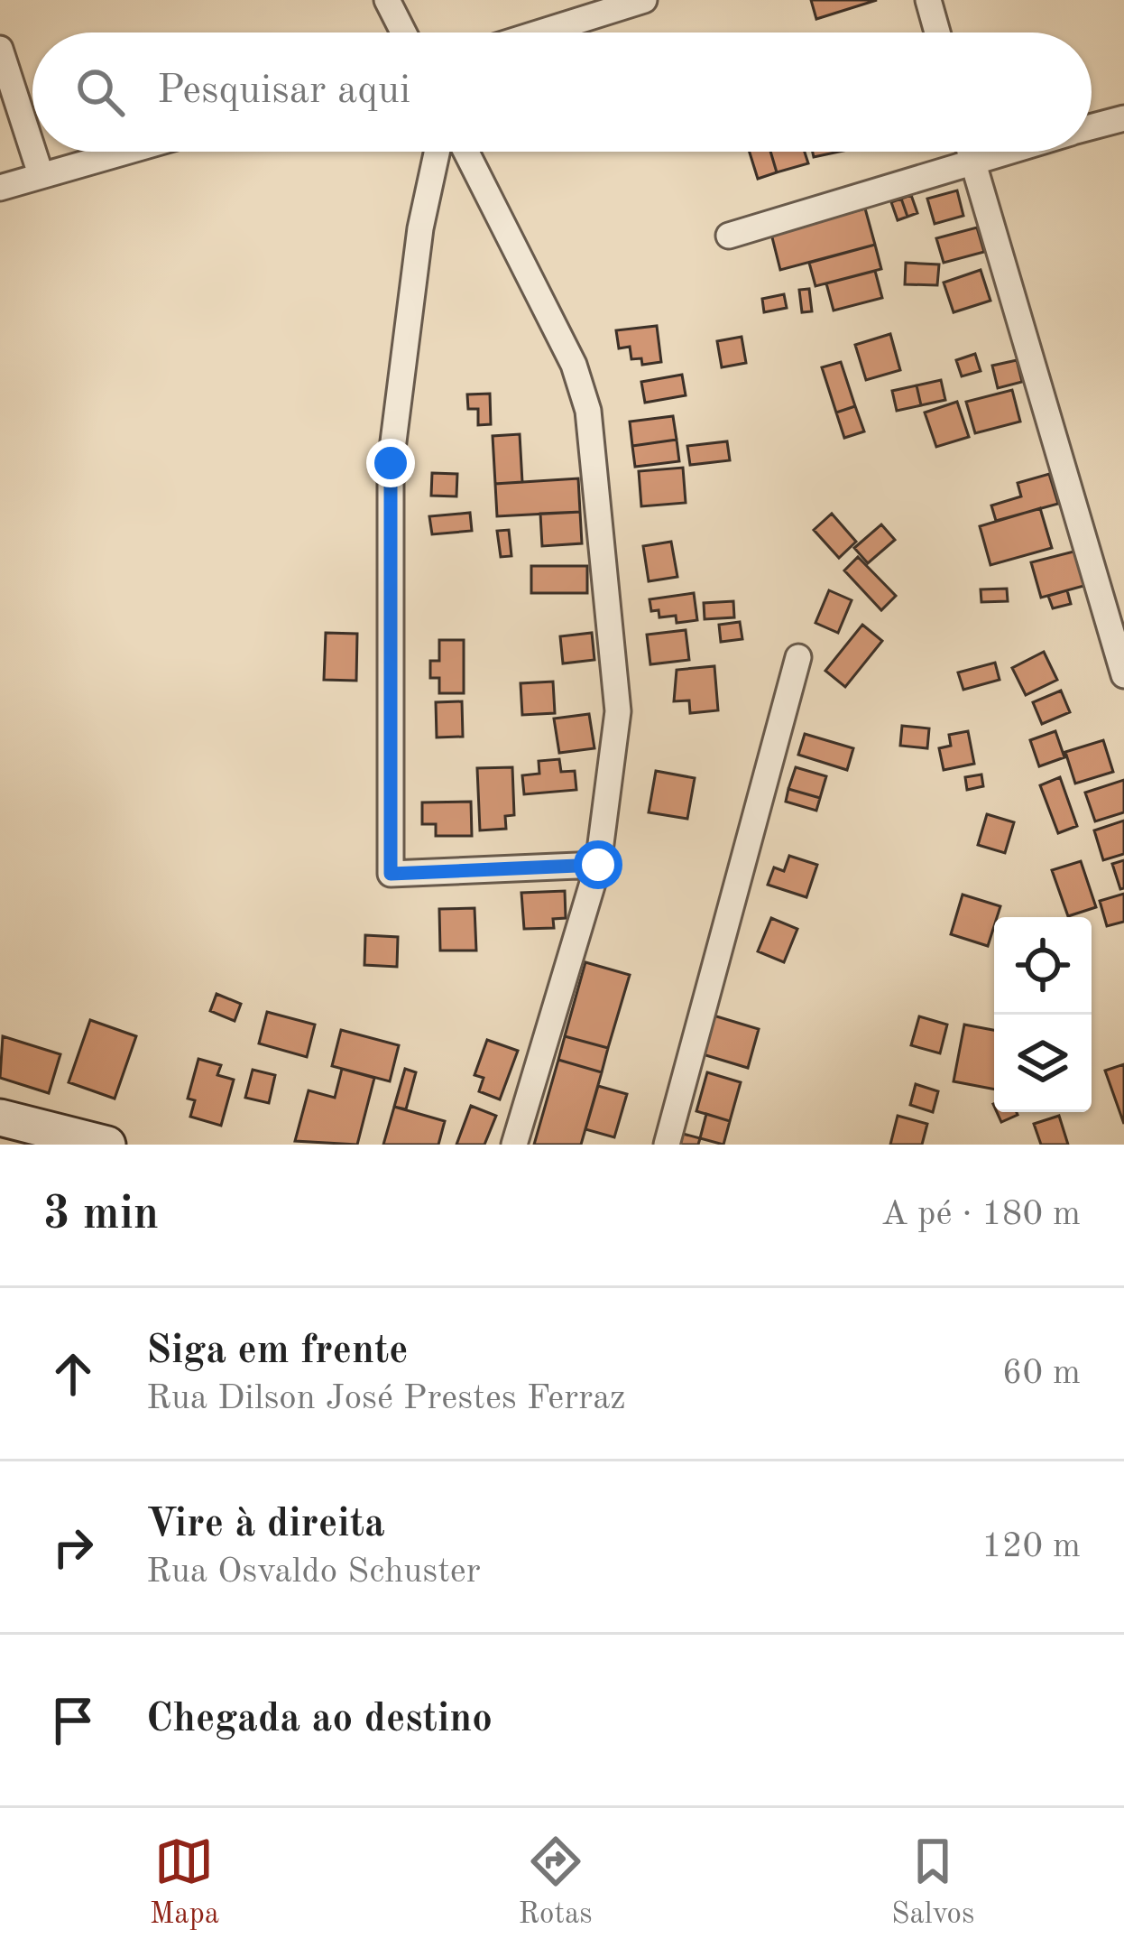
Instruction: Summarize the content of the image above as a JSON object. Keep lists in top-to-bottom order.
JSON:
{
  "page": {
    "search": "Pesquisar aqui",
    "heading": ["3 min", "A pé · 180 m"],
    "list": [
      ["Siga em frente", "Rua Dilson José Prestes Ferraz", "60 m"],
      ["Vire à direita", "Rua Osvaldo Schuster", "120 m"],
      "Chegada ao destino"
    ],
    "nav": ["Mapa", "Rotas", "Salvos"]
  }
}
